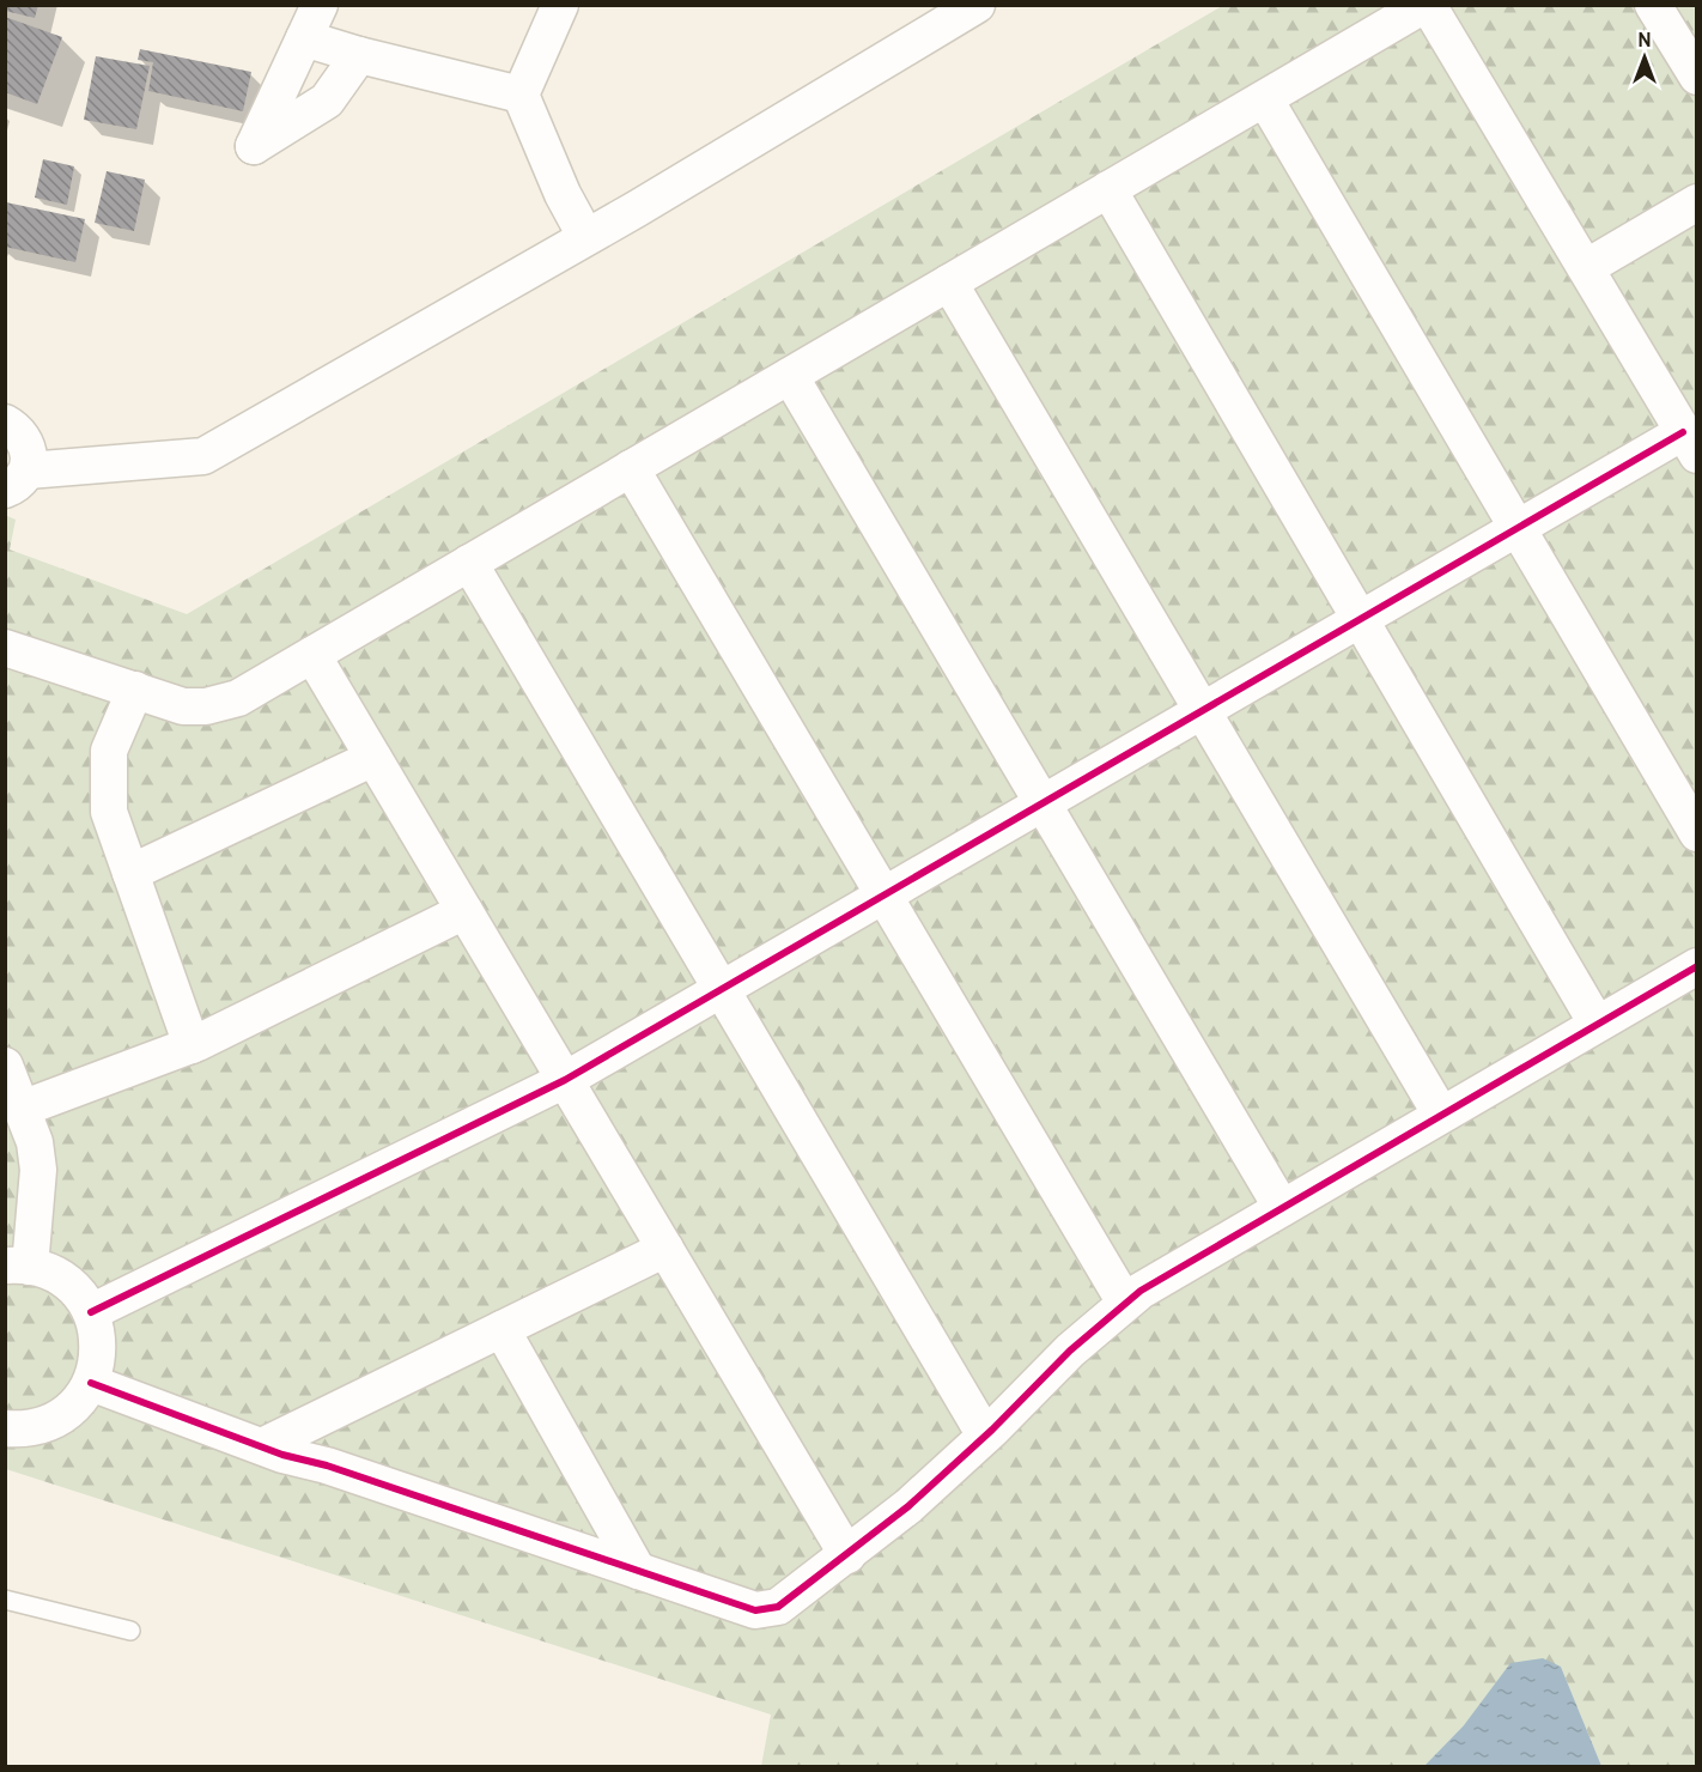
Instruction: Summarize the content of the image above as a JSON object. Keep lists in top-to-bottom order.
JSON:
{
  "north": "top"
}
